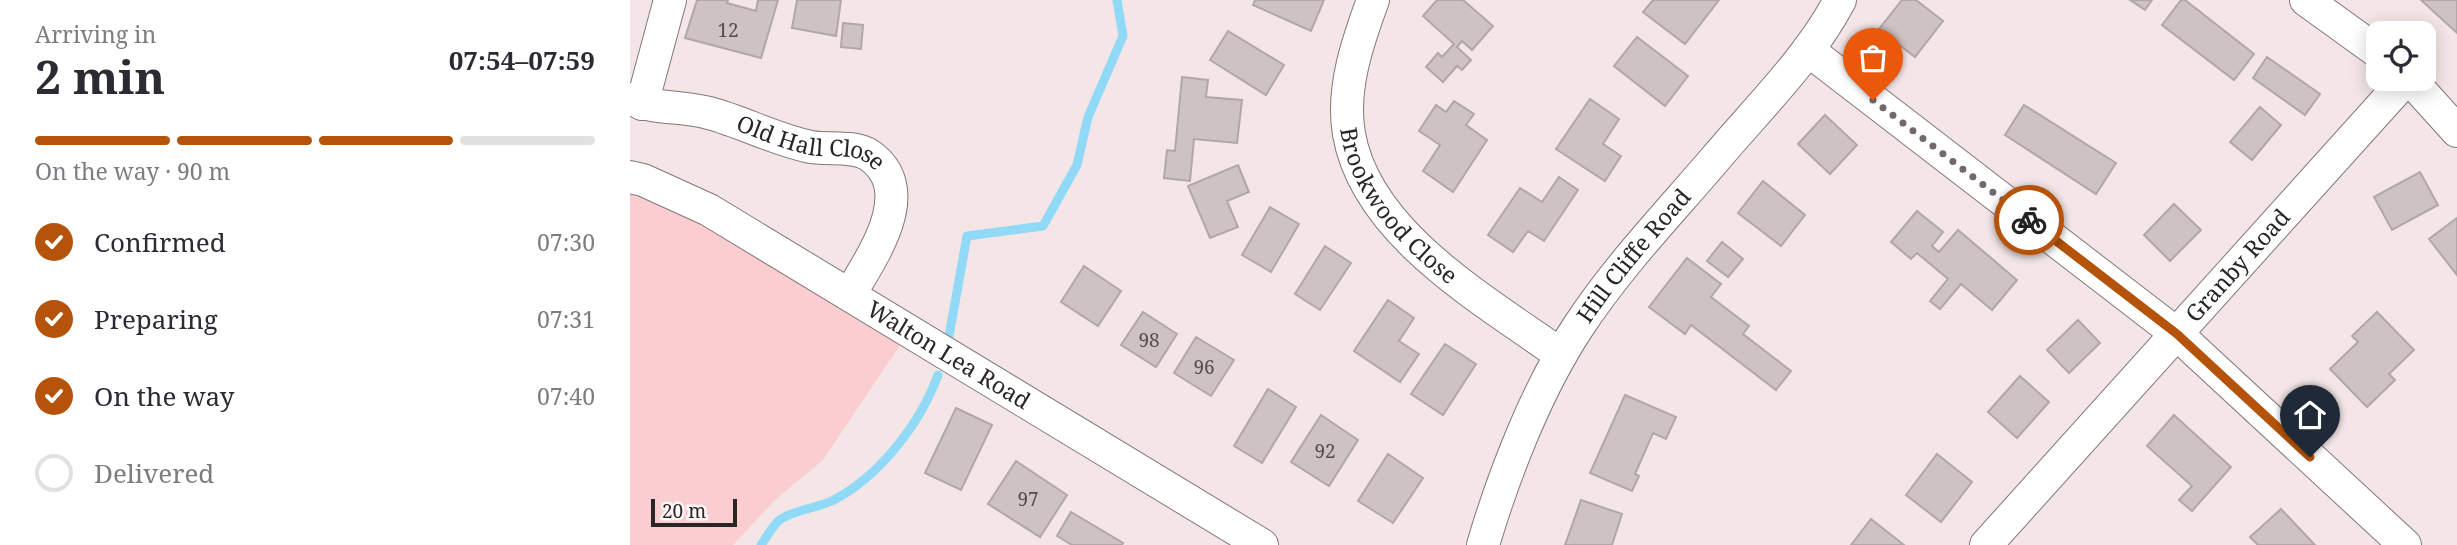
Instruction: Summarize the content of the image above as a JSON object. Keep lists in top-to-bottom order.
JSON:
{
  "streets": {
    "street": [
      "Old Hall Close",
      "Brookwood Close",
      "Hill Cliffe Road",
      "Granby Road",
      "Walton Lea Road"
    ]
  },
  "crossings": [
    ["Old Hall Close", "Walton Lea Road"],
    ["Brookwood Close", "Hill Cliffe Road"]
  ],
  "house_numbers": [
    "12",
    "98",
    "96",
    "92",
    "97"
  ],
  "scale_bar": "20 m",
  "page": {
    "heading": ["2 min", "Arriving in", "07:54–07:59"],
    "bar": "On the way · 90 m",
    "list": [
      ["Confirmed", "07:30"],
      ["Preparing", "07:31"],
      ["On the way", "07:40"],
      "Delivered"
    ],
    "scale": "20 m"
  }
}
